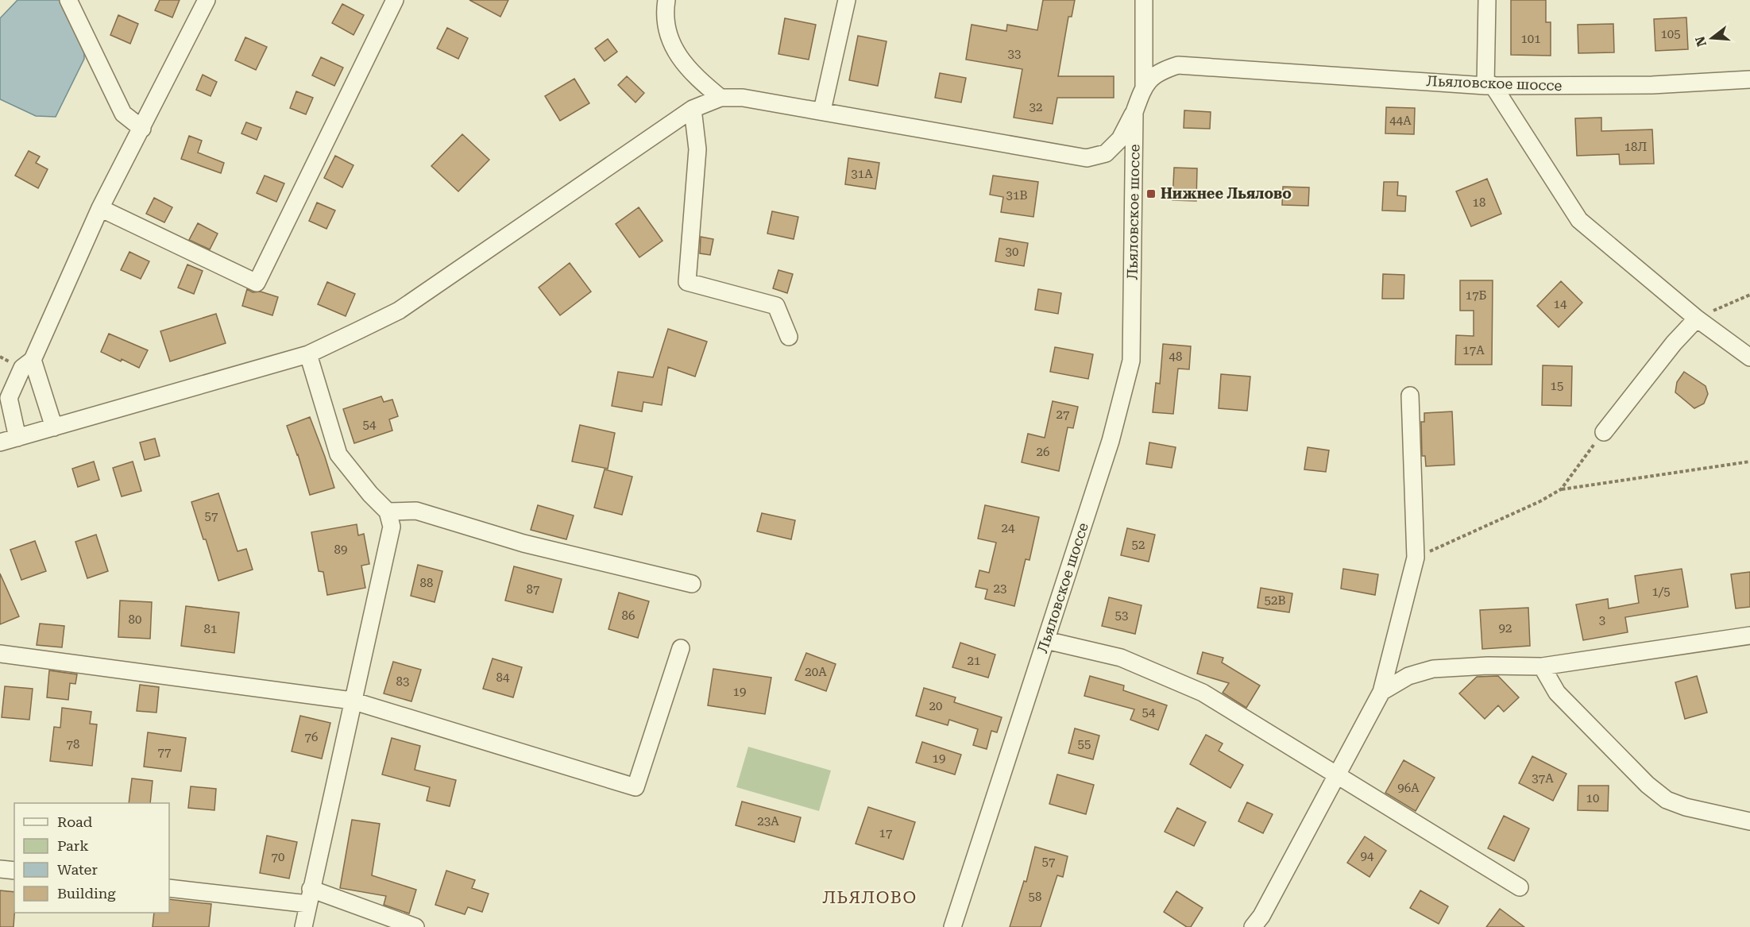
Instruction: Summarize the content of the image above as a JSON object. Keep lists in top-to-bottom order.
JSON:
{
  "streets": {
    "street": ["Льяловское шоссе"]
  },
  "districts": ["ЛЬЯЛОВО"],
  "places": {
    "transit": ["Нижнее Льялово"]
  },
  "house_numbers": [
    "105",
    "101",
    "33",
    "32",
    "44А",
    "18Л",
    "31А",
    "31В",
    "18",
    "30",
    "17Б",
    "14",
    "17А",
    "48",
    "15",
    "27",
    "54",
    "26",
    "57",
    "24",
    "52",
    "89",
    "88",
    "23",
    "87",
    "1/5",
    "52В",
    "86",
    "53",
    "80",
    "3",
    "92",
    "81",
    "21",
    "20А",
    "84",
    "83",
    "19",
    "20",
    "54",
    "76",
    "78",
    "55",
    "77",
    "19",
    "37А",
    "96А",
    "10",
    "23А",
    "17",
    "94",
    "70",
    "57",
    "58"
  ],
  "legend": [
    "Road",
    "Park",
    "Water",
    "Building"
  ],
  "north": "left"
}
